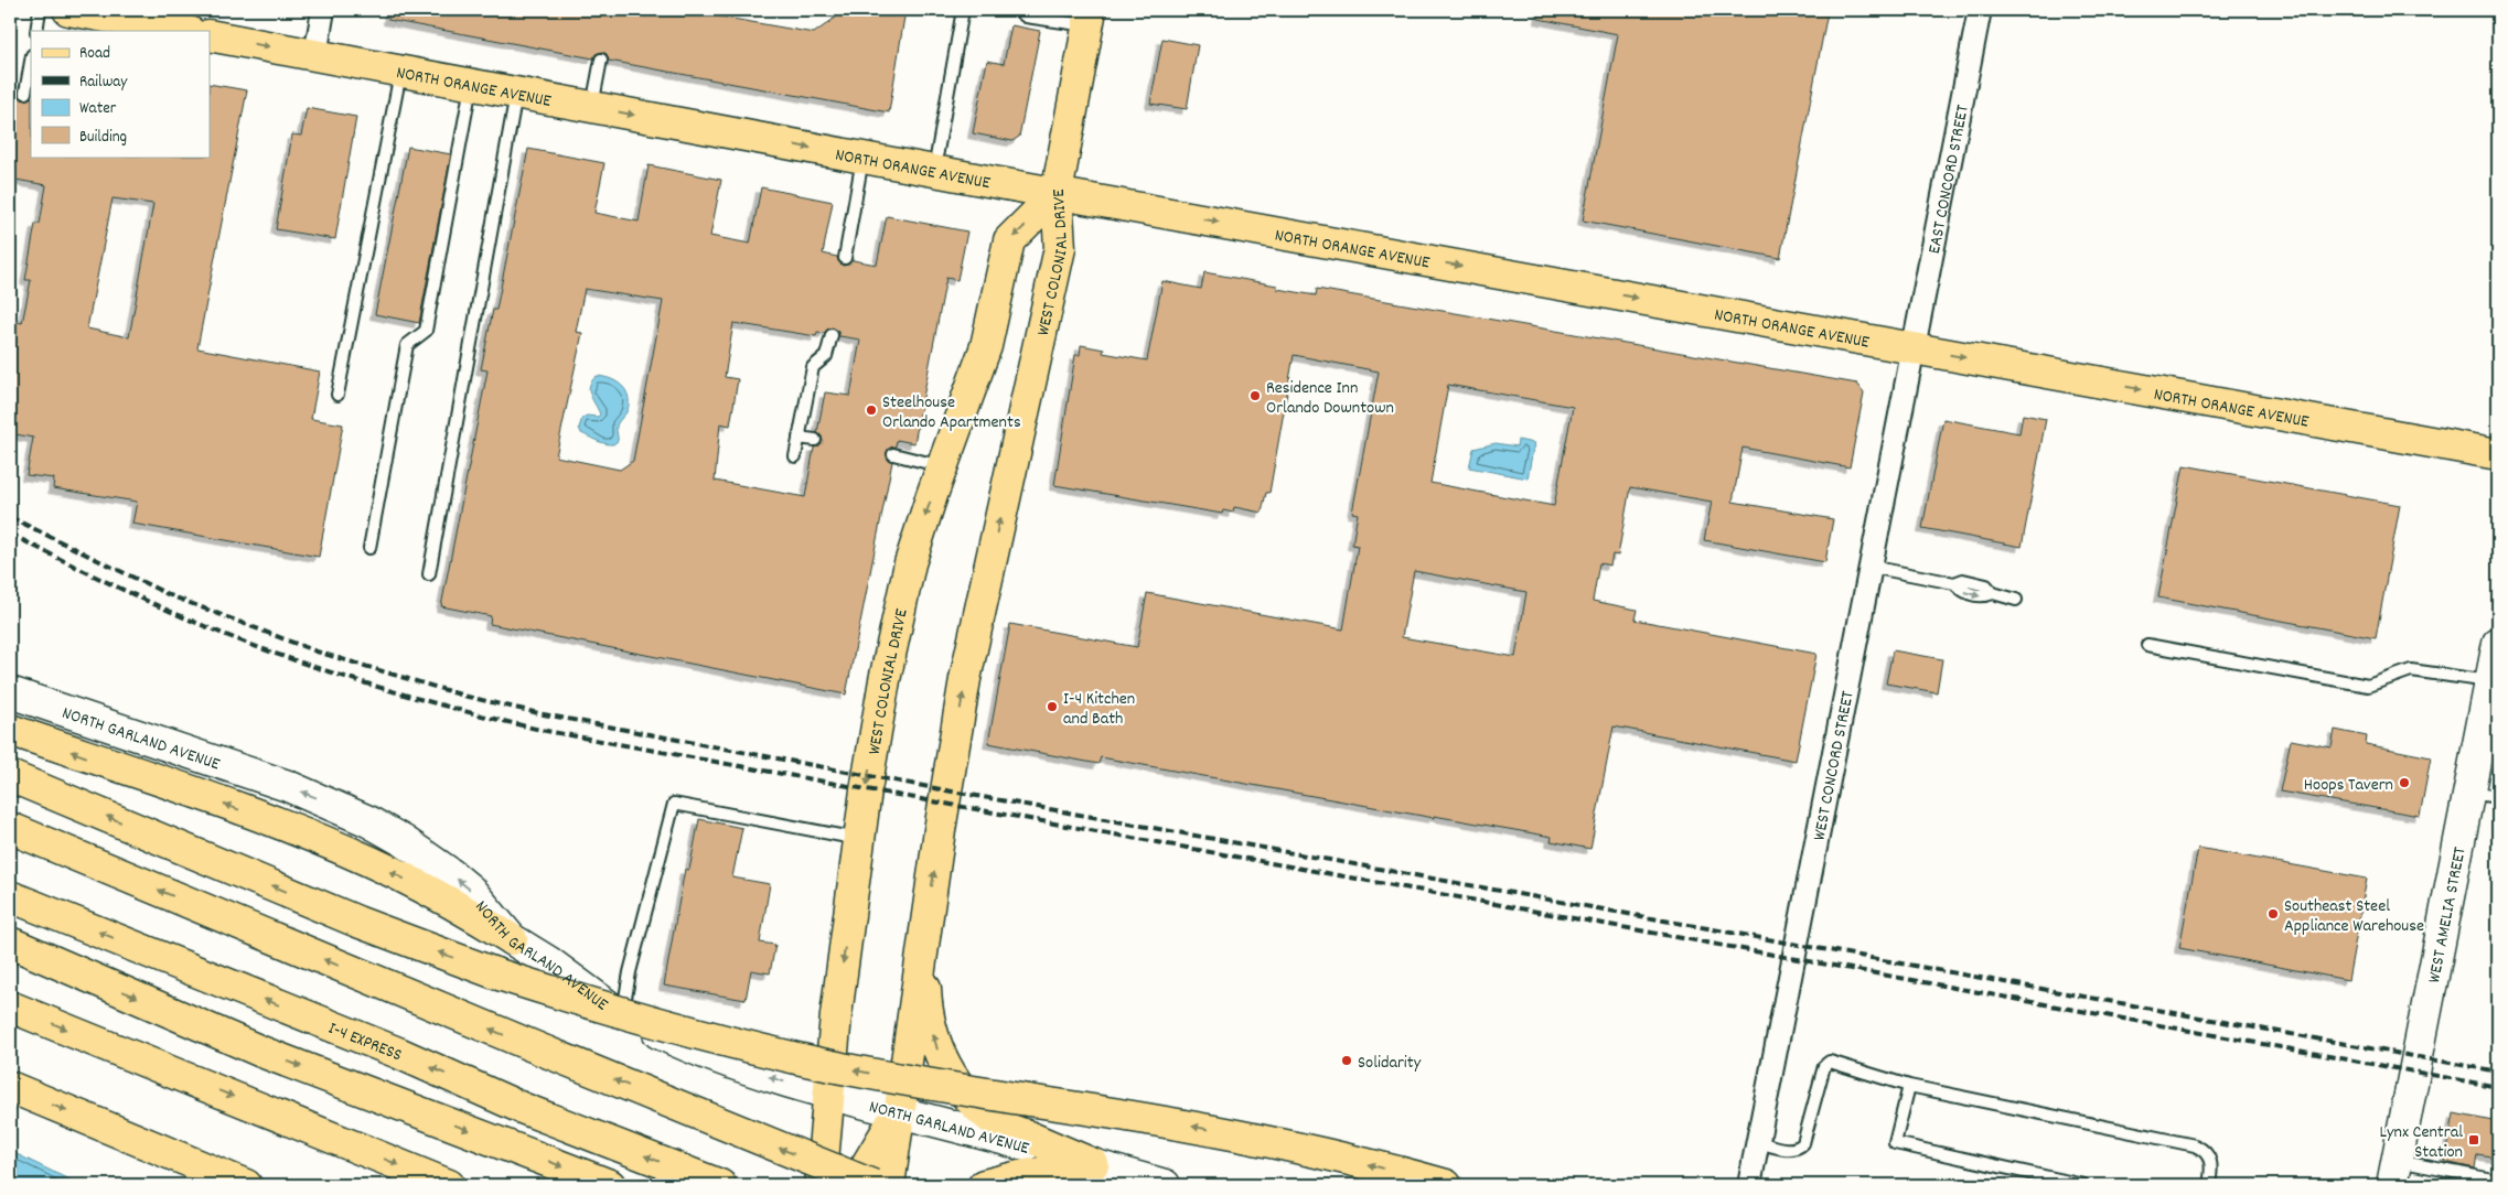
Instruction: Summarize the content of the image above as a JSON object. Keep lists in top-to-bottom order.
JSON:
{
  "streets": {
    "main road": ["NORTH ORANGE AVENUE", "WEST COLONIAL DRIVE", "I-4 EXPRESS"],
    "street": [
      "EAST CONCORD STREET",
      "NORTH GARLAND AVENUE",
      "WEST CONCORD STREET",
      "WEST AMELIA STREET"
    ]
  },
  "crossings": [
    ["NORTH ORANGE AVENUE", "EAST CONCORD STREET"],
    ["NORTH ORANGE AVENUE", "WEST COLONIAL DRIVE"],
    ["NORTH ORANGE AVENUE", "WEST CONCORD STREET"],
    ["EAST CONCORD STREET", "WEST CONCORD STREET"],
    ["WEST COLONIAL DRIVE", "NORTH GARLAND AVENUE"]
  ],
  "one_way": ["NORTH ORANGE AVENUE", "NORTH GARLAND AVENUE"],
  "places": {
    "other": [
      "Residence Inn Orlando Downtown",
      "Steelhouse Orlando Apartments",
      "I-4 Kitchen and Bath",
      "Hoops Tavern",
      "Southeast Steel Appliance Warehouse",
      "Solidarity"
    ],
    "transit": ["Lynx Central Station"]
  },
  "legend": [
    "Road",
    "Railway",
    "Water",
    "Building"
  ]
}
